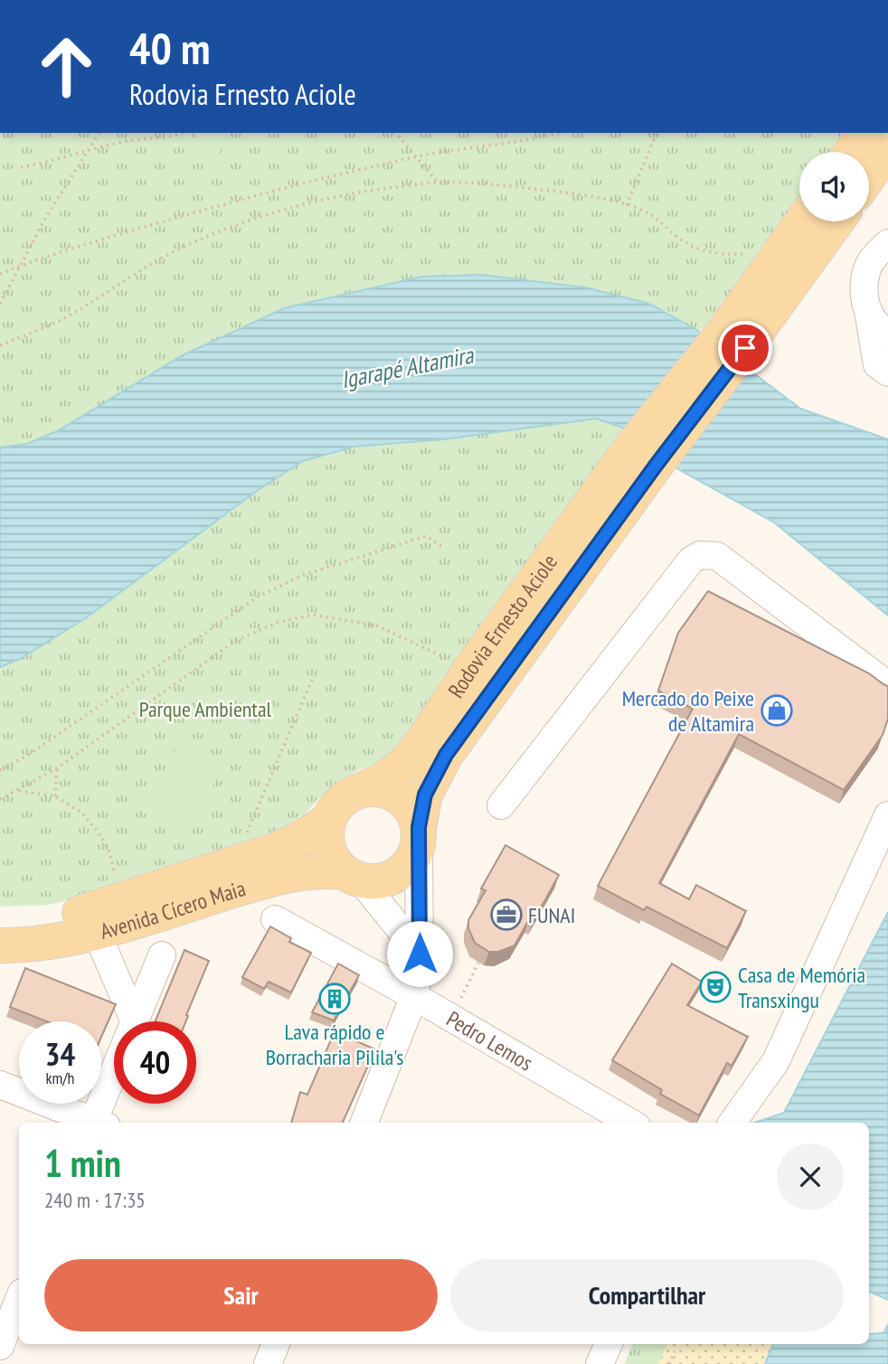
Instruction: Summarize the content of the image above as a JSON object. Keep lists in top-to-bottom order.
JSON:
{
  "streets": {
    "main road": ["Rodovia Ernesto Aciole", "Avenida Cícero Maia"],
    "street": ["Pedro Lemos"]
  },
  "crossings": [
    ["Rodovia Ernesto Aciole", "Avenida Cícero Maia"]
  ],
  "water": ["Igarapé Altamira"],
  "parks": ["Parque Ambiental"],
  "places": {
    "shop": ["Mercado do Peixe de Altamira"],
    "office": ["FUNAI"],
    "theatre": ["Casa de Memória Transxingu"],
    "building": ["Lava rápido e Borracharia Pilila's"]
  },
  "page": {
    "turn": ["40 m", "Rodovia Ernesto Aciole"],
    "speed": "34 km/h",
    "limit": "40",
    "heading": ["1 min", "240 m · 17:35"],
    "buttons": ["Sair", "Compartilhar"]
  }
}
